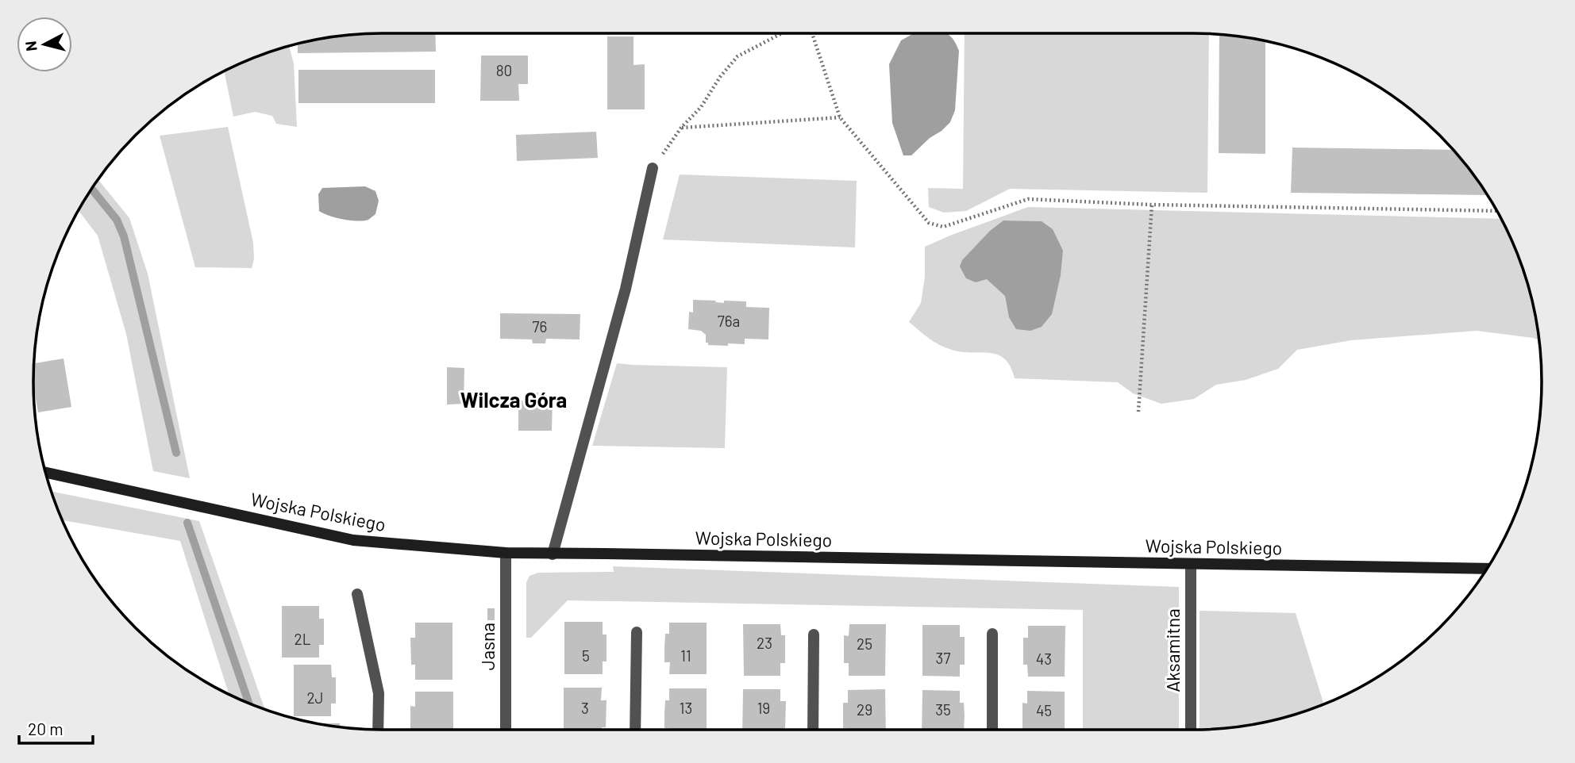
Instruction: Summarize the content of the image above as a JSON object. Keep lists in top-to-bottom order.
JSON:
{
  "streets": {
    "street": ["Wojska Polskiego", "Jasna", "Aksamitna"]
  },
  "crossings": [
    ["Wojska Polskiego", "Jasna"],
    ["Wojska Polskiego", "Aksamitna"]
  ],
  "districts": ["Wilcza Góra"],
  "house_numbers": [
    "80",
    "76a",
    "76",
    "2L",
    "23",
    "25",
    "5",
    "11",
    "37",
    "43",
    "2J",
    "3",
    "13",
    "19",
    "29",
    "35",
    "45"
  ],
  "scale_bar": "20 m",
  "north": "left"
}
